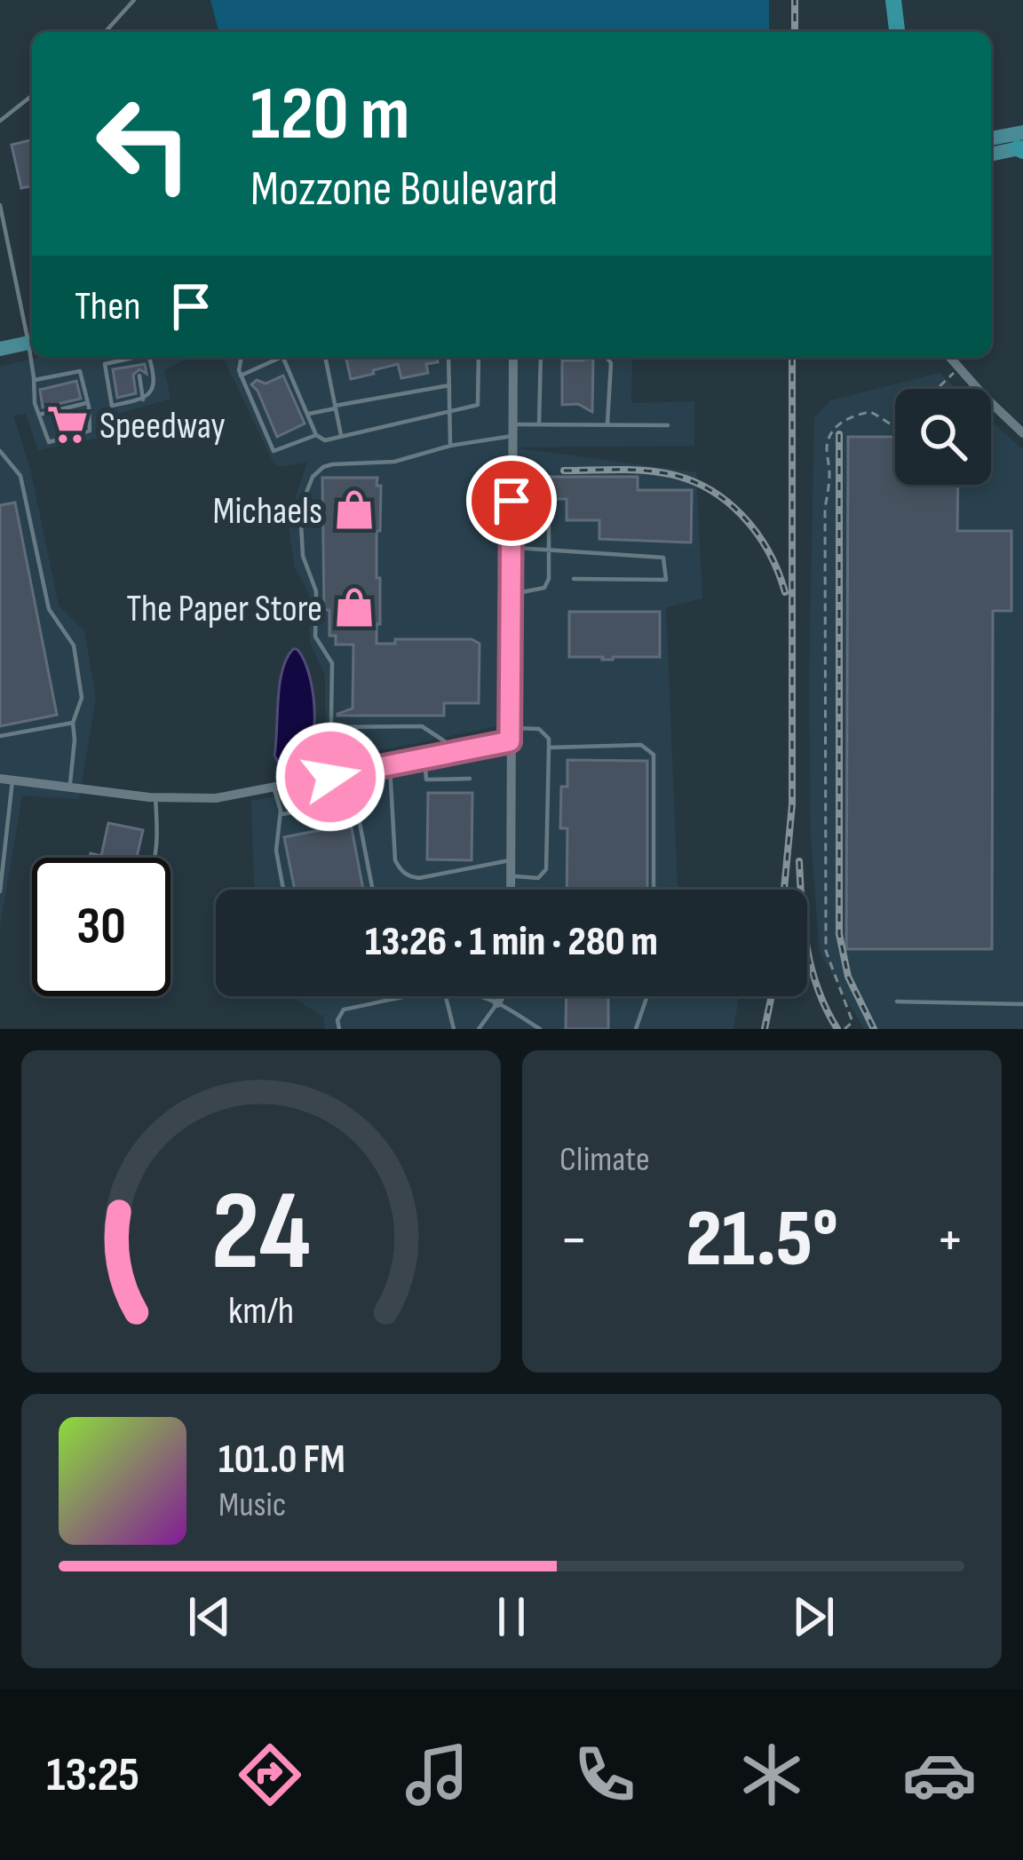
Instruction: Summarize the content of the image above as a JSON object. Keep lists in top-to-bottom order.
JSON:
{
  "places": {
    "supermarket": ["Speedway"],
    "shop": ["Michaels", "The Paper Store"]
  },
  "page": {
    "turn": ["120 m", "Mozzone Boulevard"],
    "then": "Then",
    "limit": "30",
    "trip": "13:26 · 1 min · 280 m",
    "tile": "Climate",
    "heat": ["−", "21.5°", "+"],
    "song": ["101.0 FM", "Music"],
    "tabs": "13:25",
    "gauge": ["24", "km/h"]
  }
}
